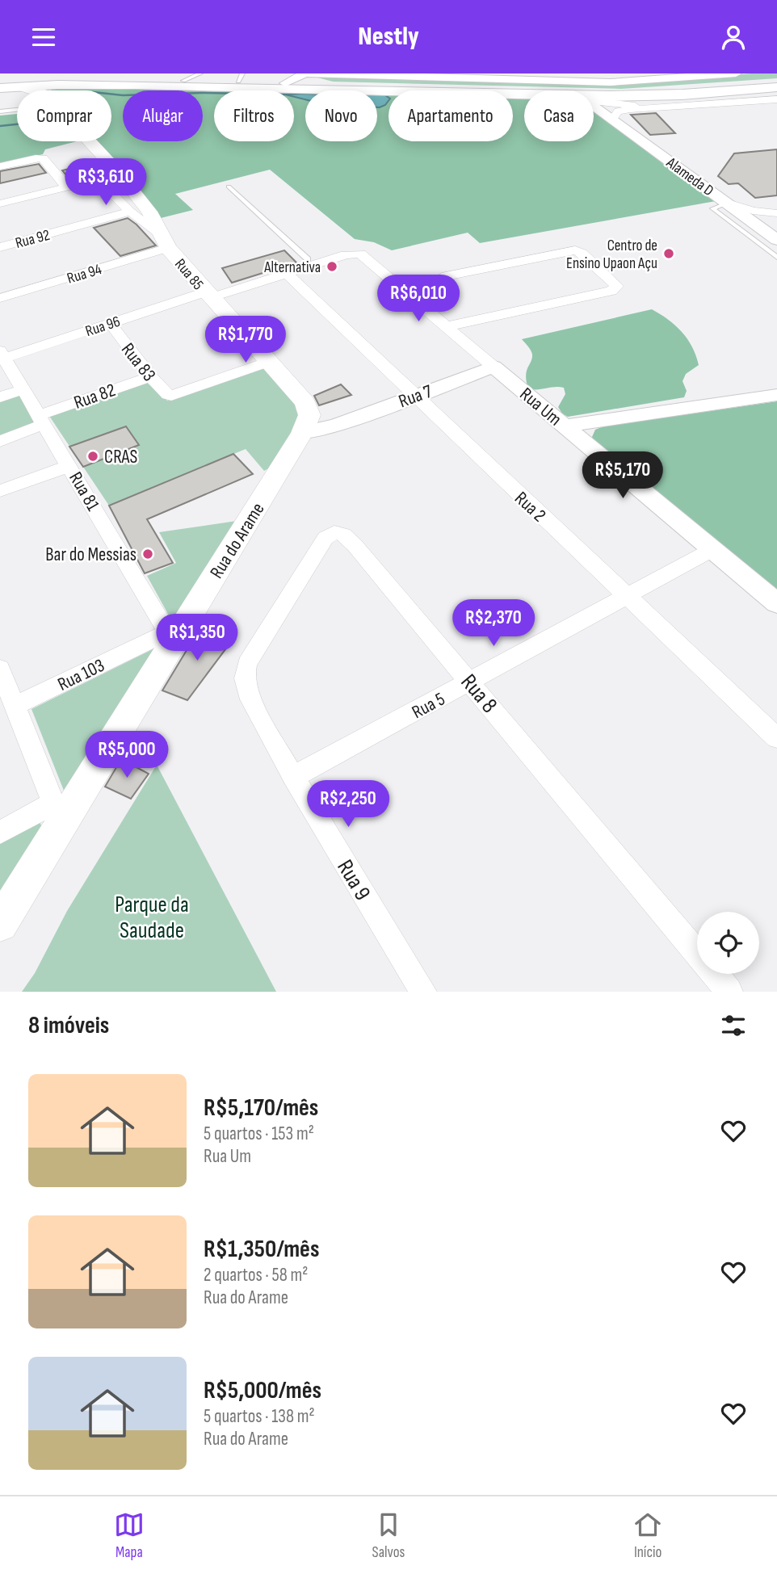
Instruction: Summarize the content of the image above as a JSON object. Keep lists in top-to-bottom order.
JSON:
{
  "streets": {
    "main road": ["Rua 85", "Rua do Arame"],
    "street": [
      "Alameda D",
      "Rua 92",
      "Rua 94",
      "Rua 96",
      "Rua 83",
      "Rua 82",
      "Rua 7",
      "Rua Um",
      "Rua 81",
      "Rua 2",
      "Rua 103",
      "Rua 8",
      "Rua 5",
      "Rua 9"
    ]
  },
  "crossings": [
    ["Rua 92", "Rua 85"],
    ["Rua 94", "Rua 85"],
    ["Rua 85", "Rua 96"],
    ["Rua 85", "Rua 83"],
    ["Rua 85", "Rua 7"],
    ["Rua 85", "Rua do Arame"],
    ["Rua 96", "Rua 83"],
    ["Rua 96", "Rua Um"],
    ["Rua 96", "Rua 81"],
    ["Rua 96", "Rua 2"],
    ["Rua 83", "Rua 82"],
    ["Rua 82", "Rua 81"],
    ["Rua 7", "Rua Um"],
    ["Rua 7", "Rua 2"],
    ["Rua 7", "Rua do Arame"],
    ["Rua Um", "Rua 5"],
    ["Rua 81", "Rua do Arame"],
    ["Rua 81", "Rua 103"],
    ["Rua 2", "Rua 5"],
    ["Rua do Arame", "Rua 103"],
    ["Rua 8", "Rua 5"],
    ["Rua 8", "Rua 9"],
    ["Rua 5", "Rua 9"]
  ],
  "parks": ["Parque da Saudade"],
  "places": [
    "Centro de Ensino Upaon Açu",
    "Alternativa",
    "CRAS",
    "Bar do Messias"
  ],
  "page": {
    "header": "Nestly",
    "chip": [
      "Comprar",
      "Alugar",
      "Filtros",
      "Novo",
      "Apartamento",
      "Casa"
    ],
    "price": [
      "R$3,610",
      "R$6,010",
      "R$1,770",
      "R$5,170",
      "R$2,370",
      "R$1,350",
      "R$5,000",
      "R$2,250"
    ],
    "heading": "8 imóveis",
    "list": [
      {
        "name": "R$5,170/mês",
        "note": "5 quartos · 153 m² · Rua Um"
      },
      {
        "name": "R$1,350/mês",
        "note": "2 quartos · 58 m² · Rua do Arame"
      },
      {
        "name": "R$5,000/mês",
        "note": "5 quartos · 138 m² · Rua do Arame"
      }
    ],
    "tabs": ["Mapa", "Salvos", "Início"]
  }
}
